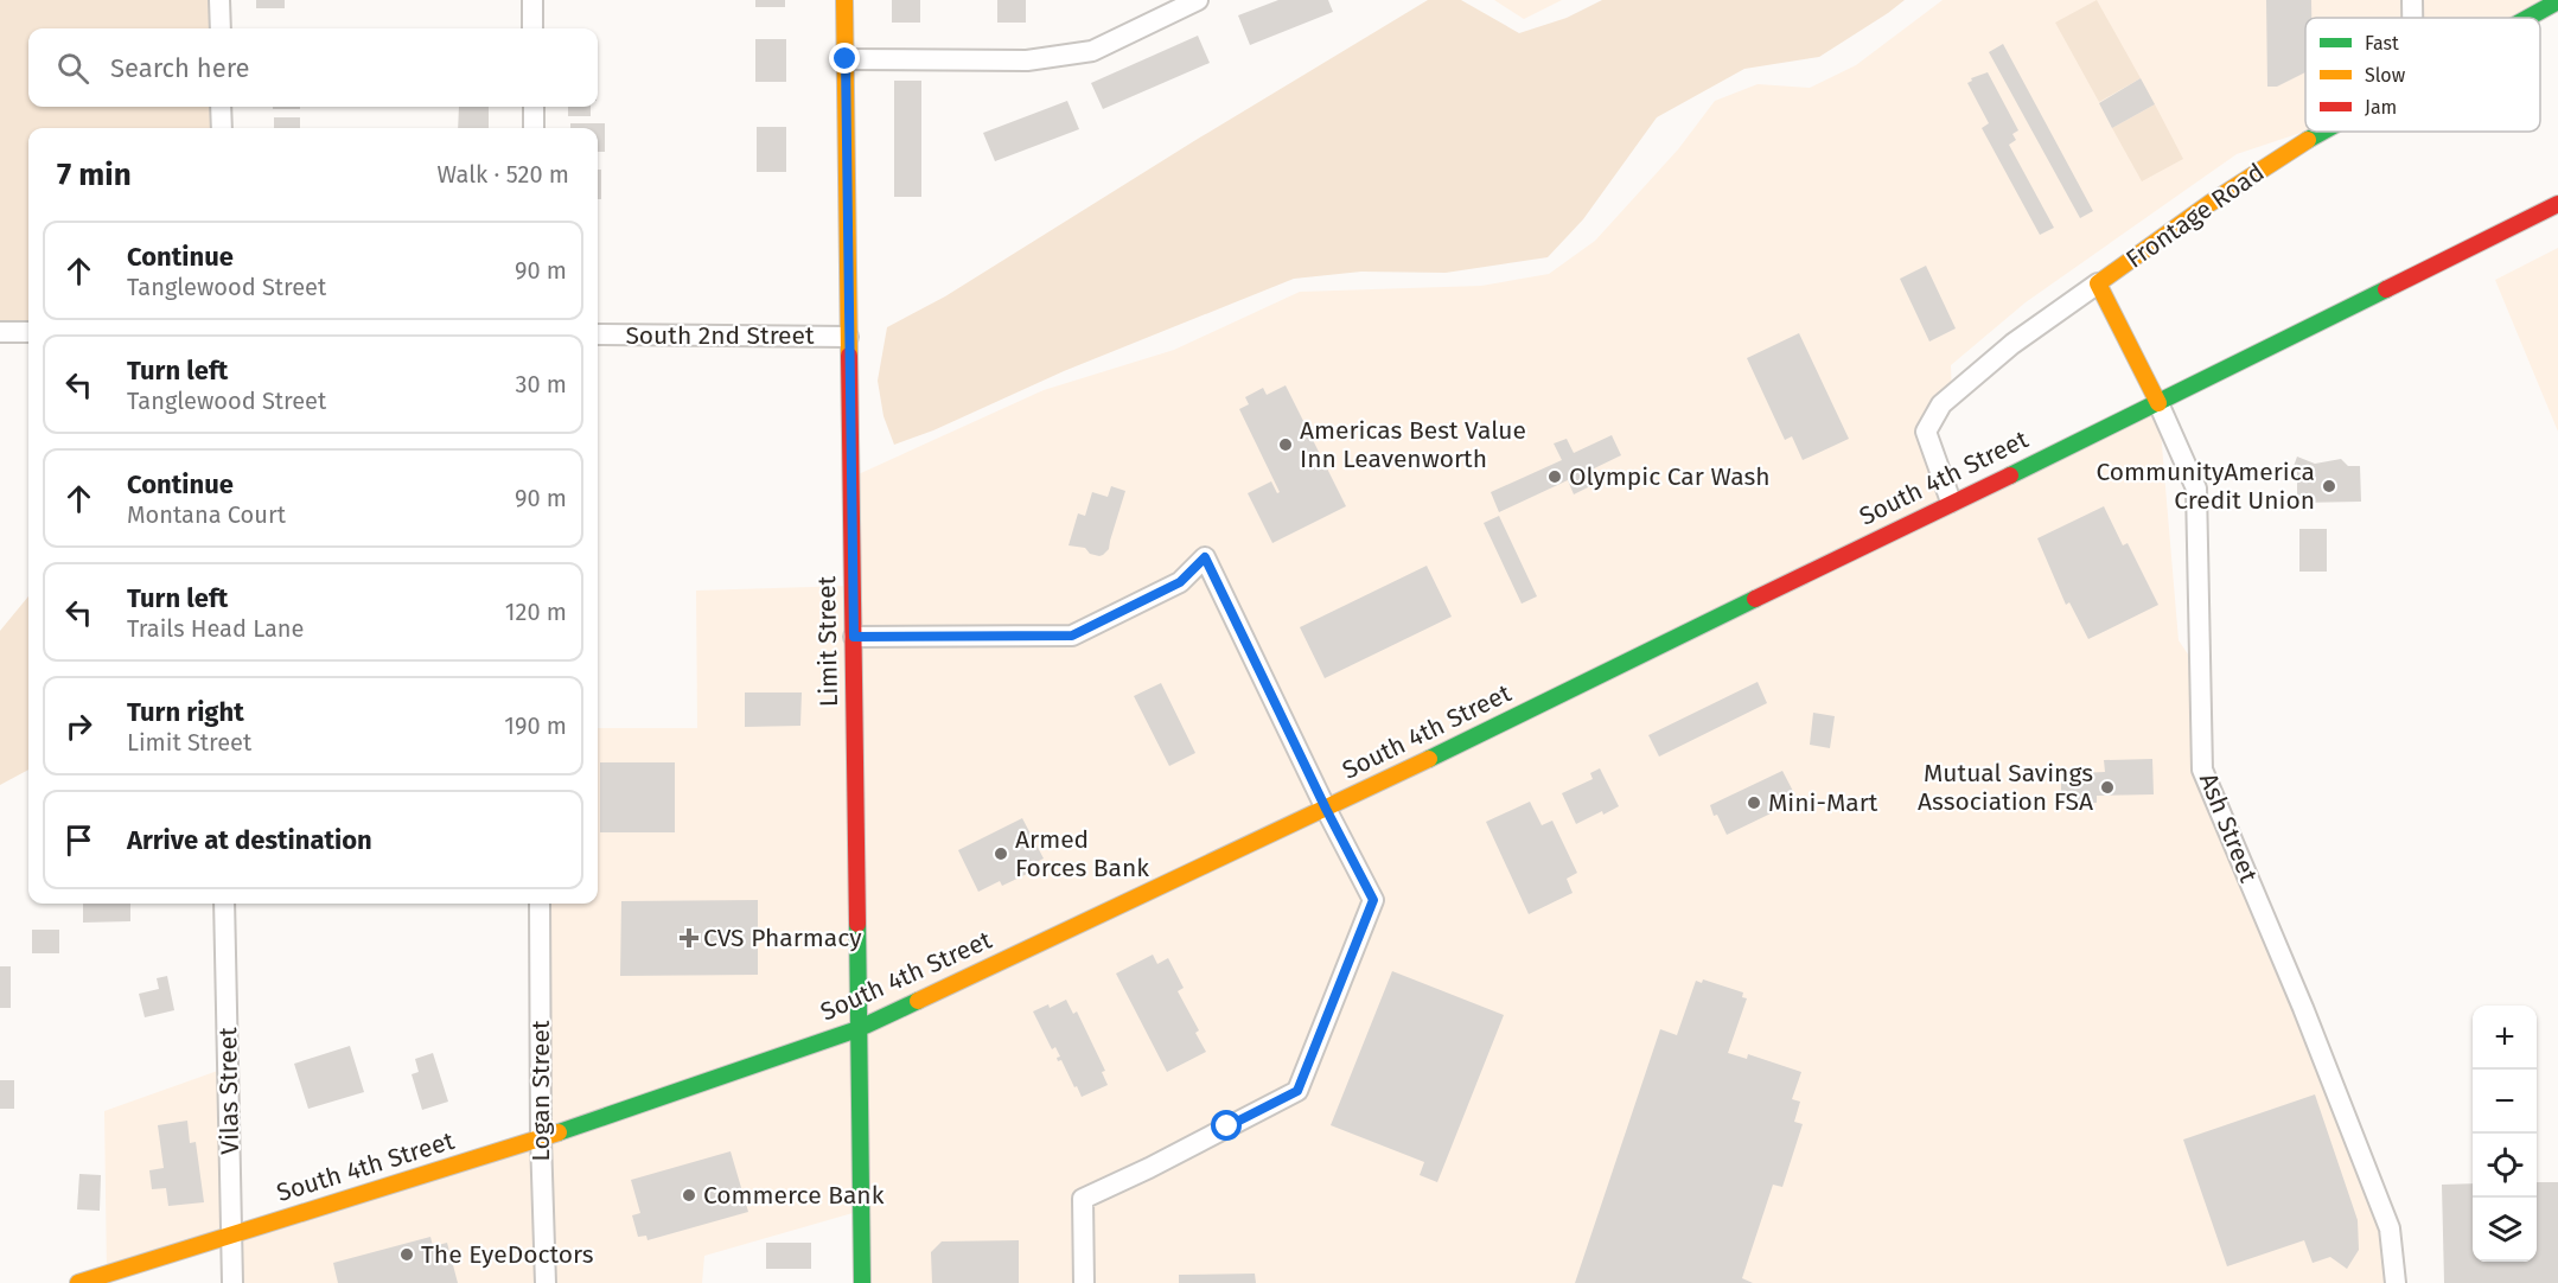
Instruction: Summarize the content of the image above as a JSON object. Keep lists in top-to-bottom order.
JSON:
{
  "streets": {
    "main road": [
      "Frontage Road",
      "South 4th Street",
      "Limit Street",
      "Ash Street"
    ],
    "street": ["South 2nd Street", "Vilas Street", "Logan Street"]
  },
  "crossings": [
    ["Frontage Road", "South 4th Street"],
    ["Frontage Road", "Ash Street"],
    ["South 2nd Street", "Limit Street"],
    ["South 4th Street", "Limit Street"],
    ["South 4th Street", "Ash Street"],
    ["South 4th Street", "Vilas Street"],
    ["South 4th Street", "Logan Street"]
  ],
  "places": {
    "other": [
      "Americas Best Value Inn Leavenworth",
      "Olympic Car Wash",
      "CommunityAmerica Credit Union",
      "Mutual Savings Association FSA",
      "Mini-Mart",
      "Armed Forces Bank",
      "Commerce Bank",
      "The EyeDoctors"
    ],
    "health": ["CVS Pharmacy"]
  },
  "legend": ["Fast", "Slow", "Jam"],
  "page": {
    "search": "Search here",
    "heading": ["7 min", "Walk · 520 m"],
    "list": [
      ["Continue", "Tanglewood Street", "90 m"],
      ["Turn left", "Tanglewood Street", "30 m"],
      ["Continue", "Montana Court", "90 m"],
      ["Turn left", "Trails Head Lane", "120 m"],
      ["Turn right", "Limit Street", "190 m"],
      "Arrive at destination"
    ],
    "map_buttons": ["+", "−"]
  }
}
